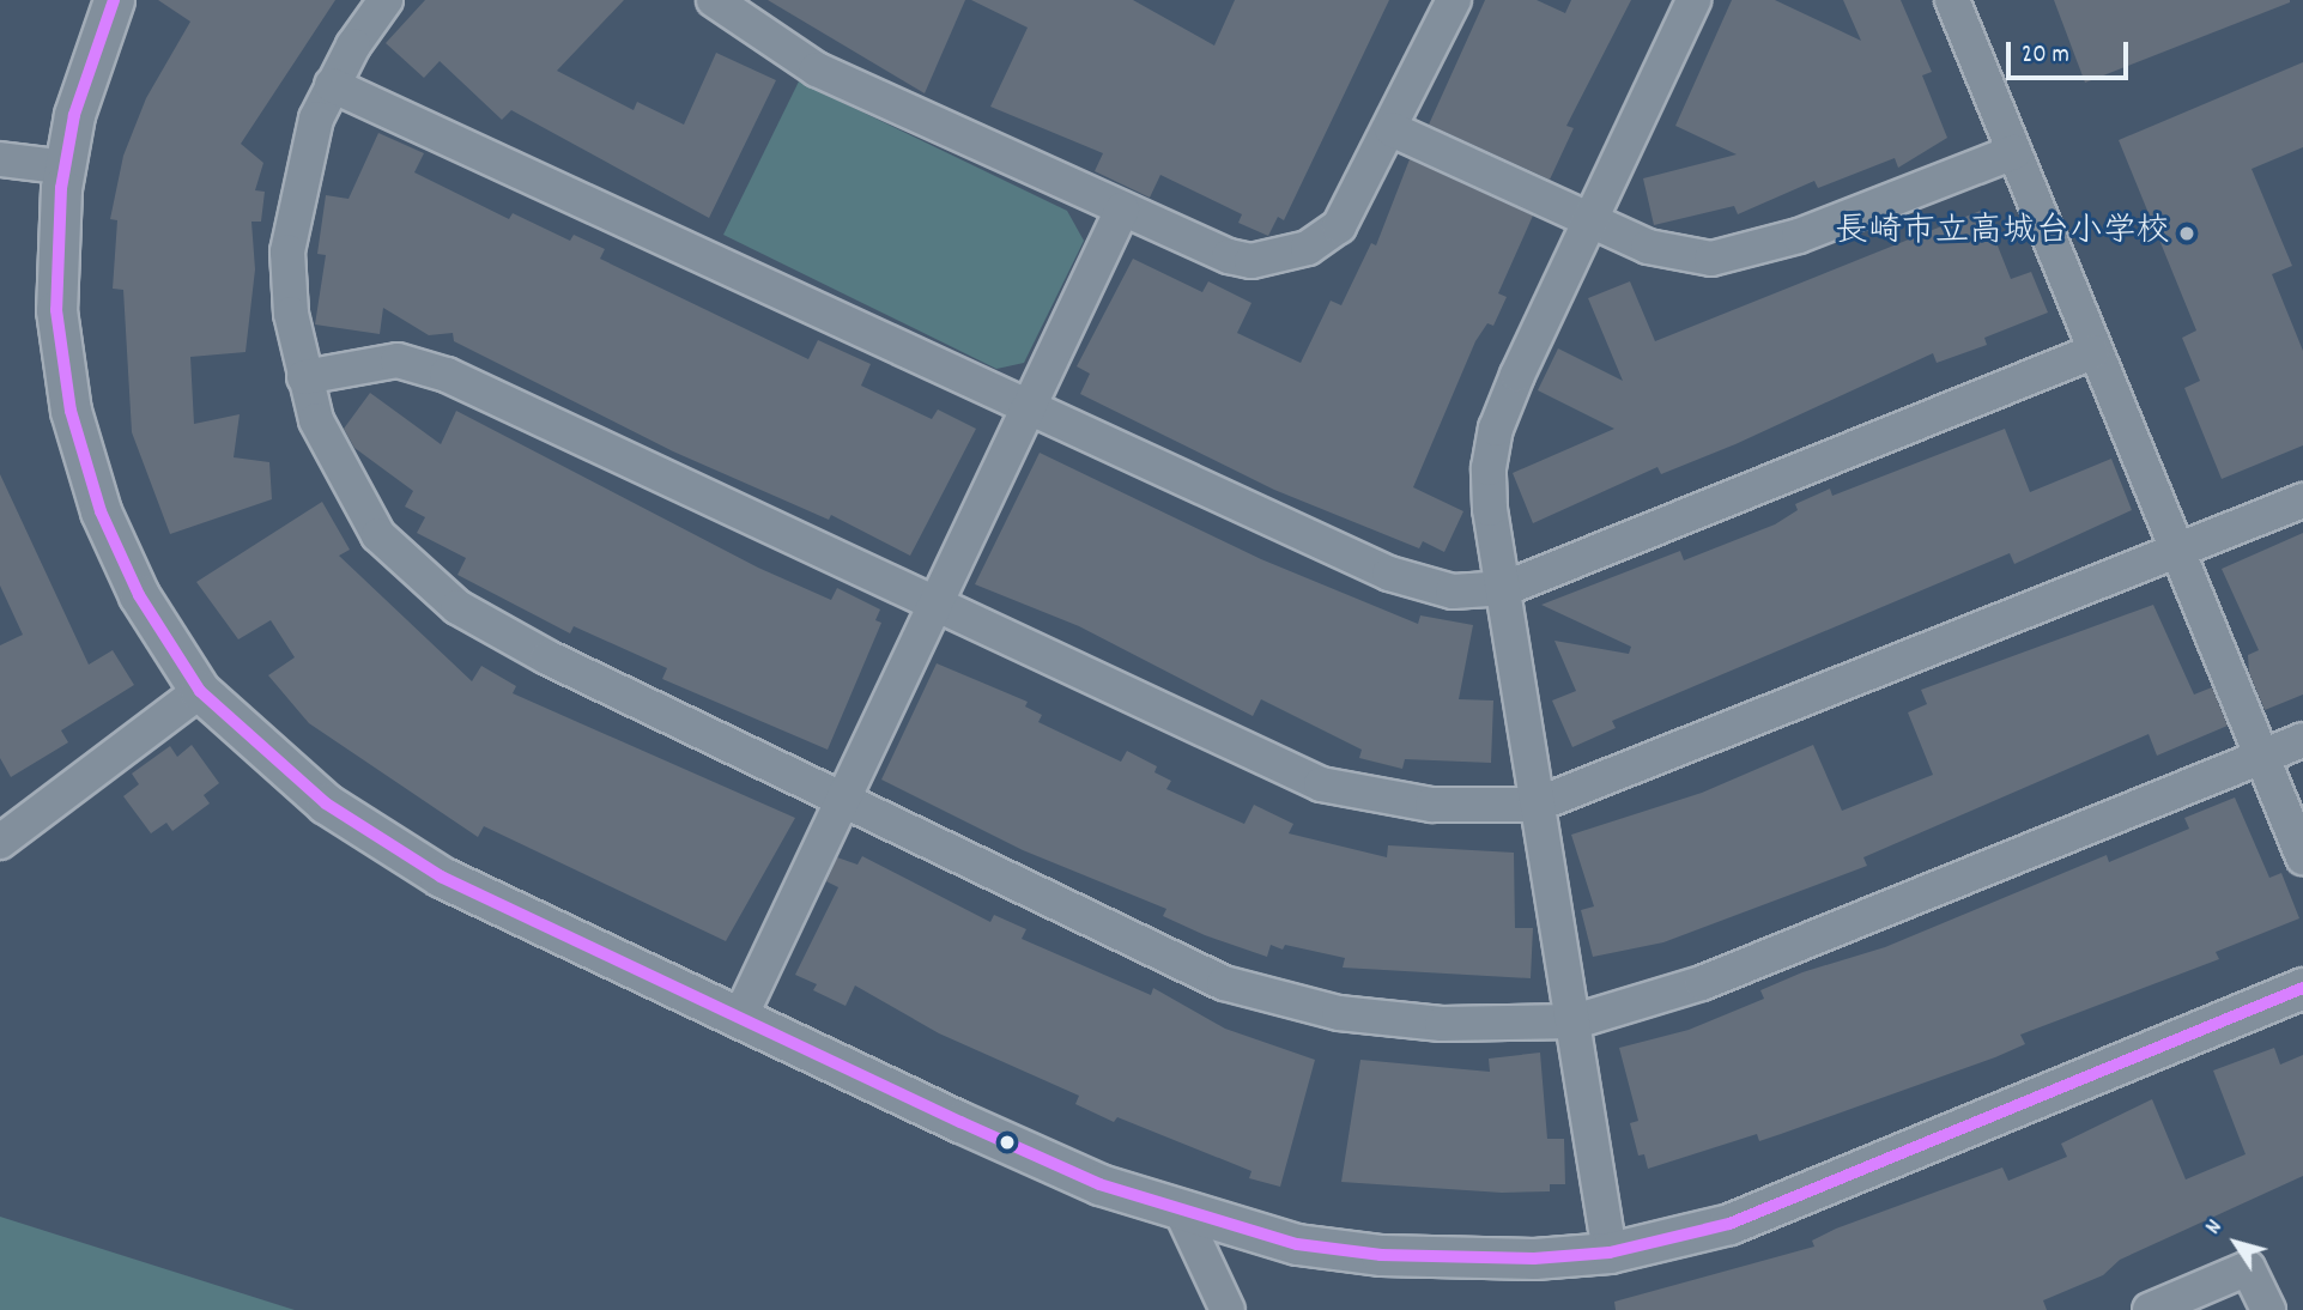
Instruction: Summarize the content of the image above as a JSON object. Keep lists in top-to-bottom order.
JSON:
{
  "places": ["長崎市立高城台小学校"],
  "scale_bar": "20 m",
  "north": "top left"
}
